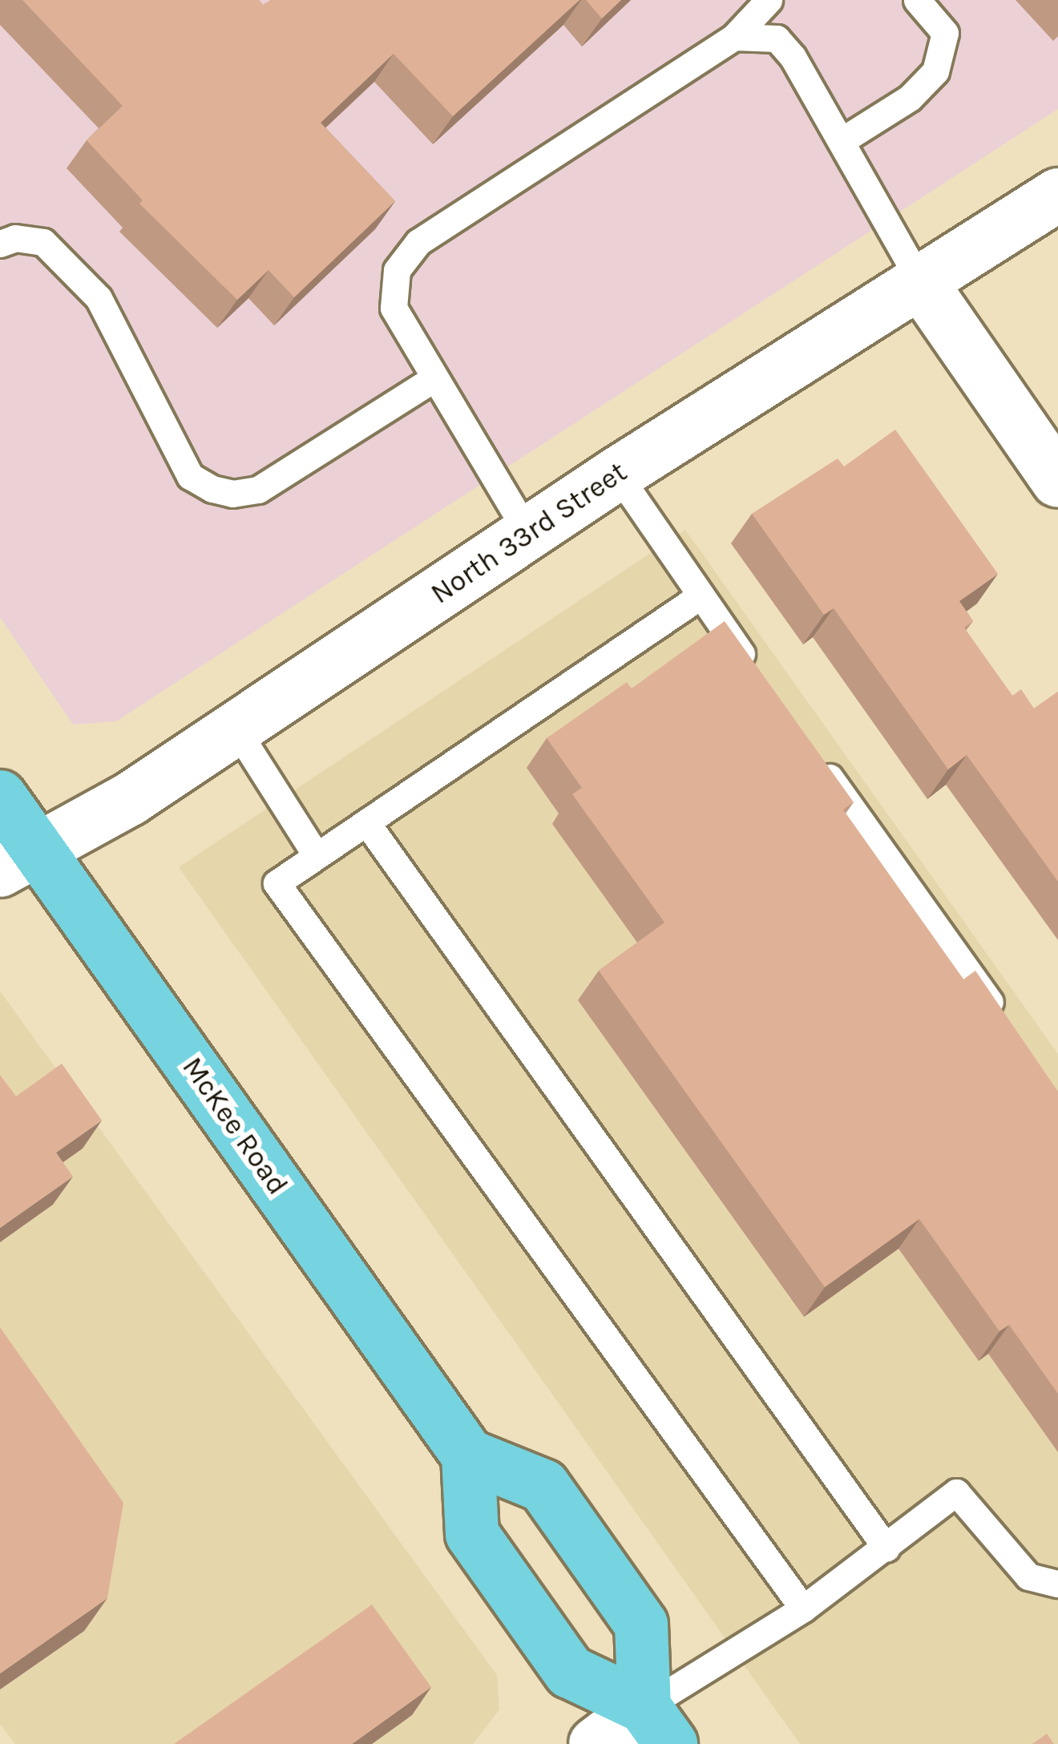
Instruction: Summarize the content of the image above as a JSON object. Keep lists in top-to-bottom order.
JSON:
{
  "streets": {
    "main road": ["McKee Road"],
    "street": ["North 33rd Street"]
  },
  "crossings": [
    ["North 33rd Street", "McKee Road"]
  ]
}
